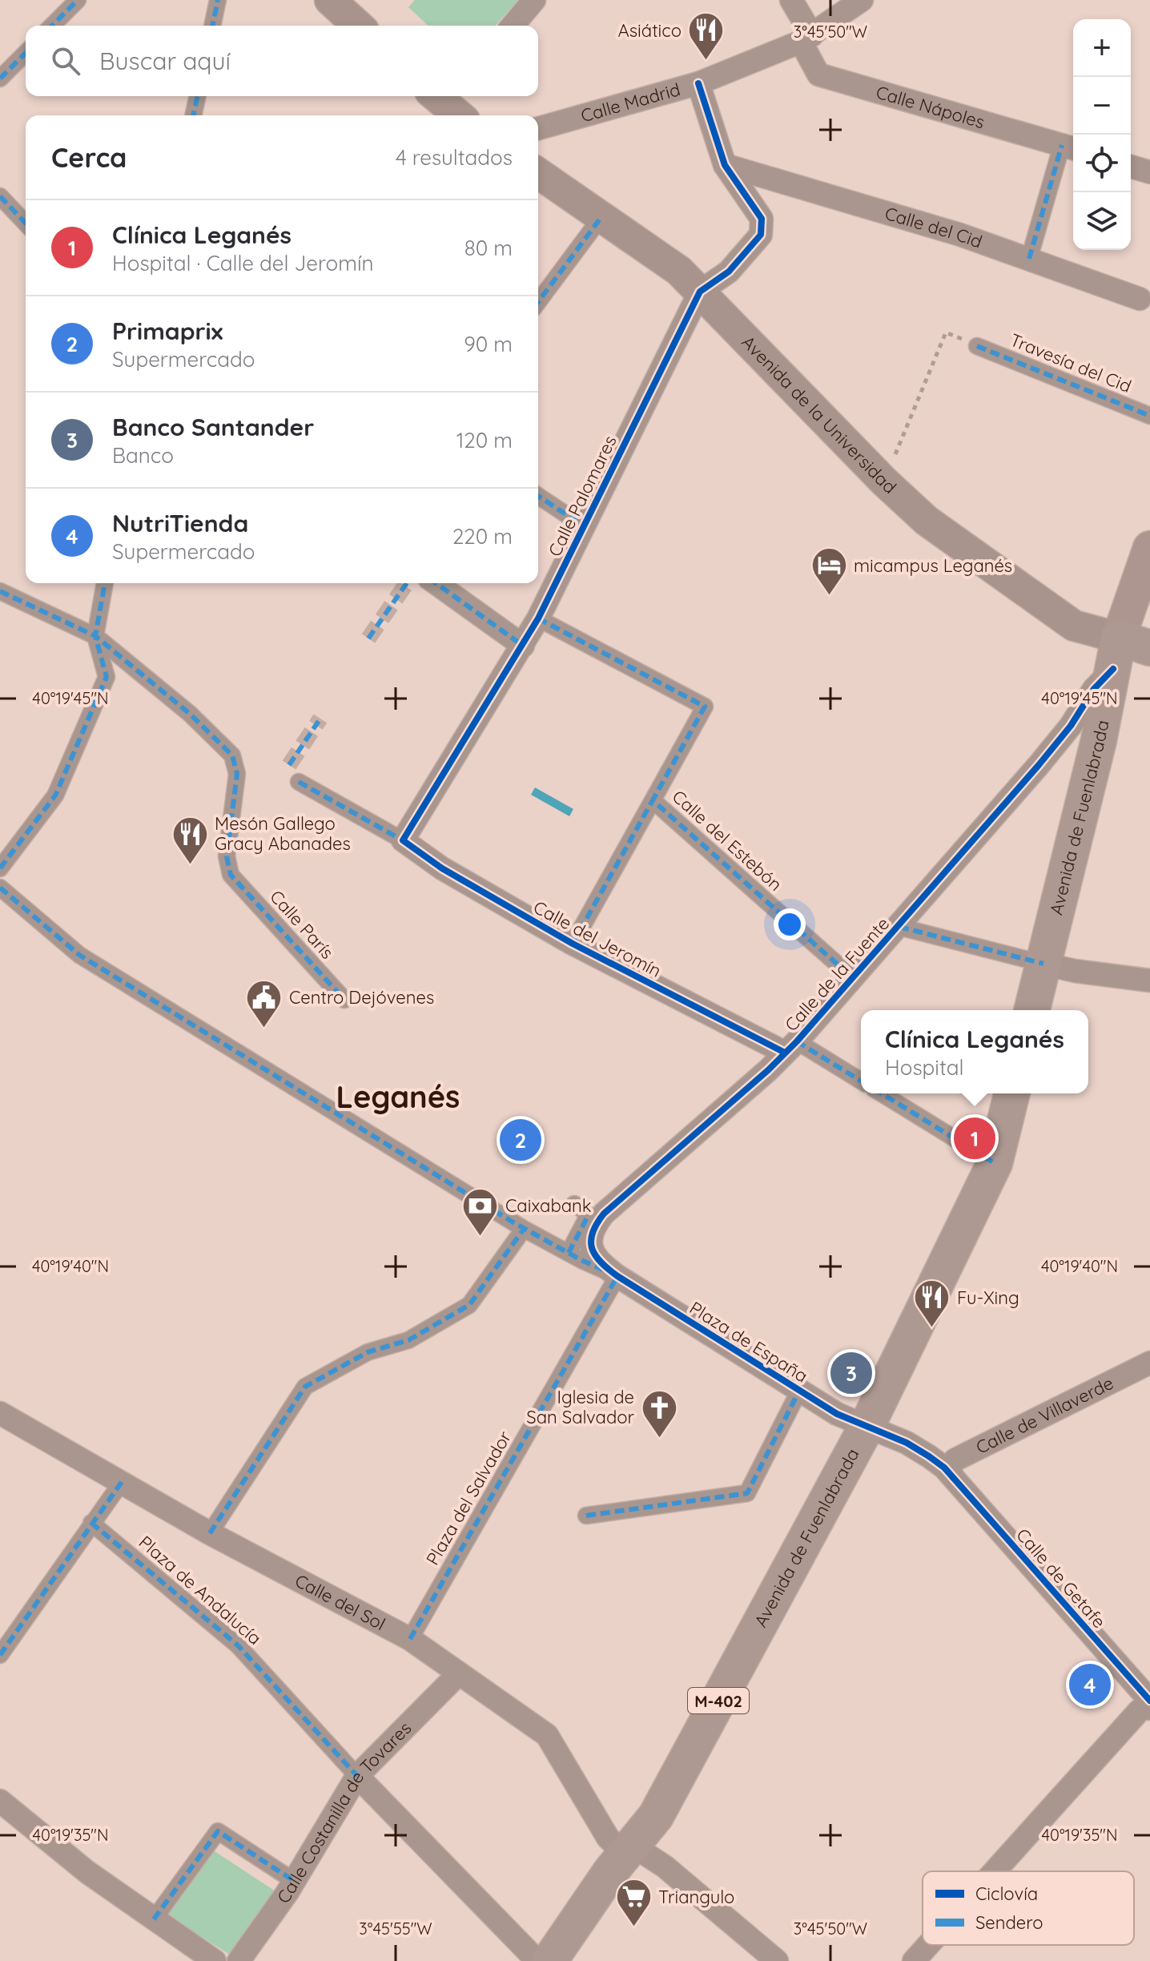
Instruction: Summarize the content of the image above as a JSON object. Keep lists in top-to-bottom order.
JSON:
{
  "streets": {
    "highway": ["Avenida de Fuenlabrada", "M-402"],
    "main road": ["Avenida de la Universidad"],
    "street": [
      "Calle Madrid",
      "Calle Nápoles",
      "Calle del Cid",
      "Travesía del Cid",
      "Calle Palomares",
      "Calle del Estebón",
      "Calle París",
      "Calle del Jeromín",
      "Calle de la Fuente",
      "Plaza de España",
      "Calle de Villaverde",
      "Plaza del Salvador",
      "Calle de Getafe",
      "Plaza de Andalucía",
      "Calle del Sol",
      "Calle Costanilla de Tovares"
    ]
  },
  "crossings": [
    ["Calle Madrid", "Calle Nápoles"],
    ["Avenida de la Universidad", "Calle Palomares"],
    ["Avenida de la Universidad", "Avenida de Fuenlabrada"],
    ["Avenida de la Universidad", "Calle de la Fuente"],
    ["Calle Palomares", "Calle del Estebón"],
    ["Calle Palomares", "Calle del Jeromín"],
    ["Avenida de Fuenlabrada", "Calle de la Fuente"],
    ["Avenida de Fuenlabrada", "Plaza de España"],
    ["Avenida de Fuenlabrada", "Calle del Sol"],
    ["Calle del Estebón", "Calle del Jeromín"],
    ["Calle del Estebón", "Calle de la Fuente"],
    ["Calle del Jeromín", "Calle de la Fuente"],
    ["Calle de la Fuente", "Plaza de España"],
    ["Calle de la Fuente", "Plaza del Salvador"],
    ["Plaza de España", "Calle de Villaverde"],
    ["Plaza de España", "Plaza del Salvador"],
    ["Plaza de España", "Calle de Getafe"],
    ["Calle de Villaverde", "Calle de Getafe"],
    ["Plaza del Salvador", "Calle del Sol"],
    ["Plaza de Andalucía", "Calle Costanilla de Tovares"],
    ["Calle del Sol", "Calle Costanilla de Tovares"]
  ],
  "districts": ["Leganés"],
  "places": {
    "restaurant": ["Asiático", "Mesón Gallego Gracy Abanades", "Fu-Xing"],
    "hotel": ["micampus Leganés"],
    "public building": ["Centro Dejóvenes"],
    "bank": ["Caixabank"],
    "church": ["Iglesia de San Salvador"],
    "supermarket": ["Triangulo"]
  },
  "legend": ["Ciclovía", "Sendero"],
  "page": {
    "map_buttons": ["+", "−"],
    "search": "Buscar aquí",
    "heading": ["Cerca", "4 resultados"],
    "list": [
      {
        "mark": "1",
        "name": "Clínica Leganés",
        "note": "Hospital · Calle del Jeromín",
        "value": "80 m"
      },
      {
        "mark": "2",
        "name": "Primaprix",
        "note": "Supermercado",
        "value": "90 m"
      },
      {
        "mark": "3",
        "name": "Banco Santander",
        "note": "Banco",
        "value": "120 m"
      },
      {
        "mark": "4",
        "name": "NutriTienda",
        "note": "Supermercado",
        "value": "220 m"
      }
    ],
    "popup": ["Clínica Leganés", "Hospital"],
    "pins": [
      "1",
      "2",
      "3",
      "4"
    ]
  },
  "coordinates": [
    "3°45'50\"W",
    "40°19'45\"N",
    "40°19'40\"N",
    "40°19'35\"N",
    "3°45'55\"W"
  ]
}
